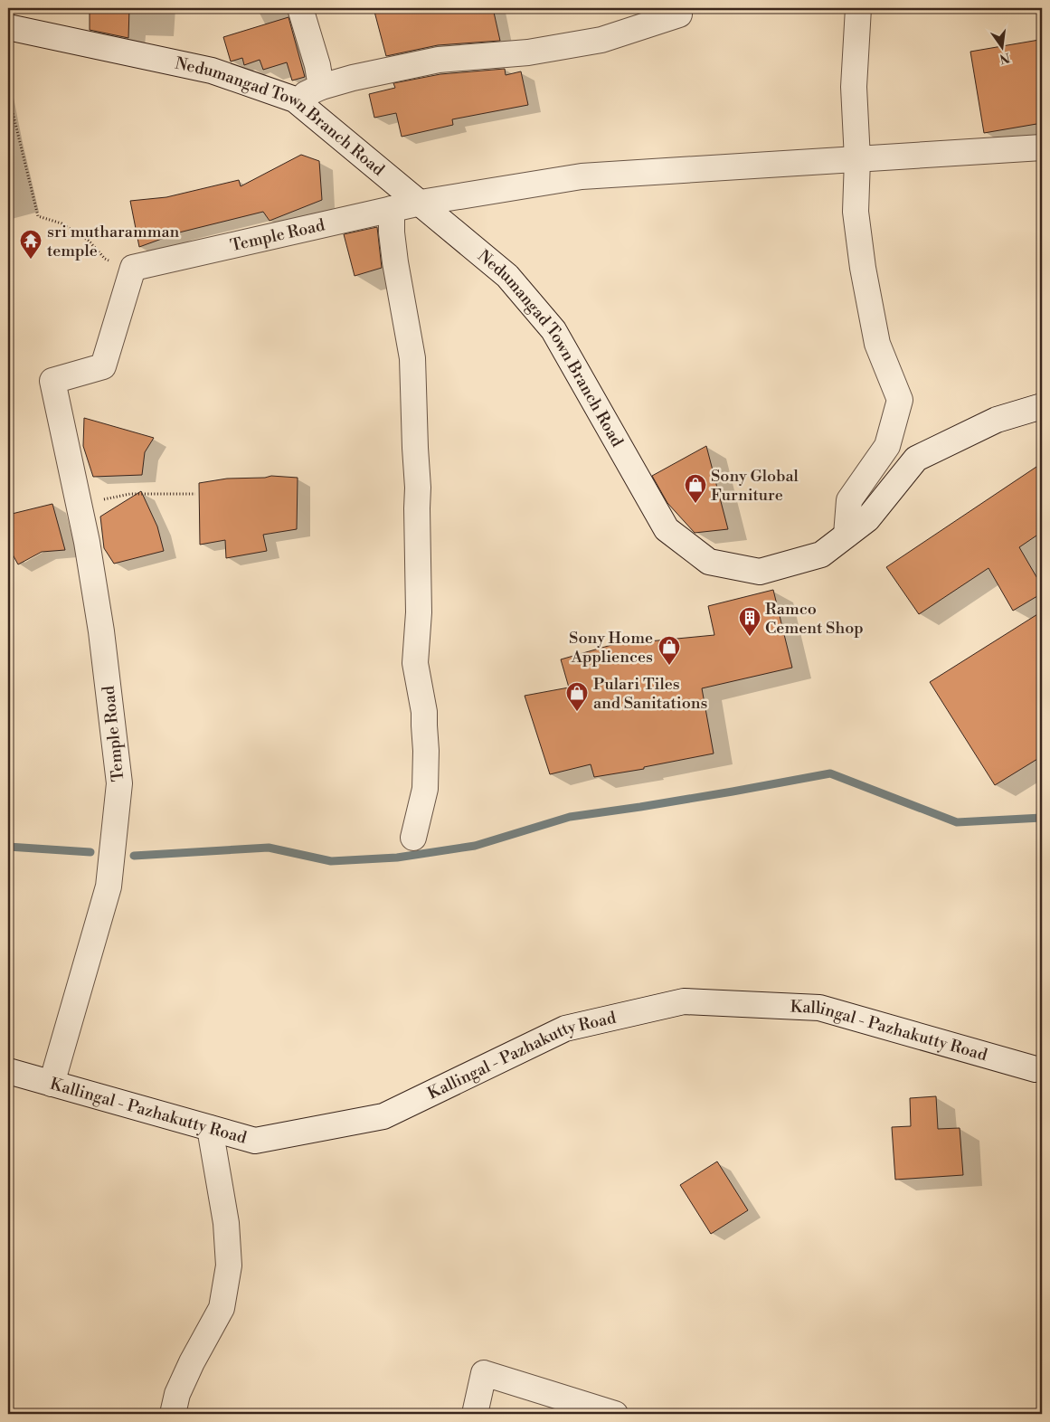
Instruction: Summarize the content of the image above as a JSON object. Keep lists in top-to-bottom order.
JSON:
{
  "streets": {
    "street": ["Nedumangad Town Branch Road", "Temple Road", "Kallingal - Pazhakutty Road"]
  },
  "crossings": [
    ["Nedumangad Town Branch Road", "Temple Road"],
    ["Temple Road", "Kallingal - Pazhakutty Road"]
  ],
  "places": {
    "temple": ["sri mutharamman temple"],
    "shop": ["Sony Global Furniture", "Sony Home Appliences", "Pulari Tiles and Sanitations"],
    "building": ["Ramco Cement Shop"]
  },
  "north": "bottom"
}
